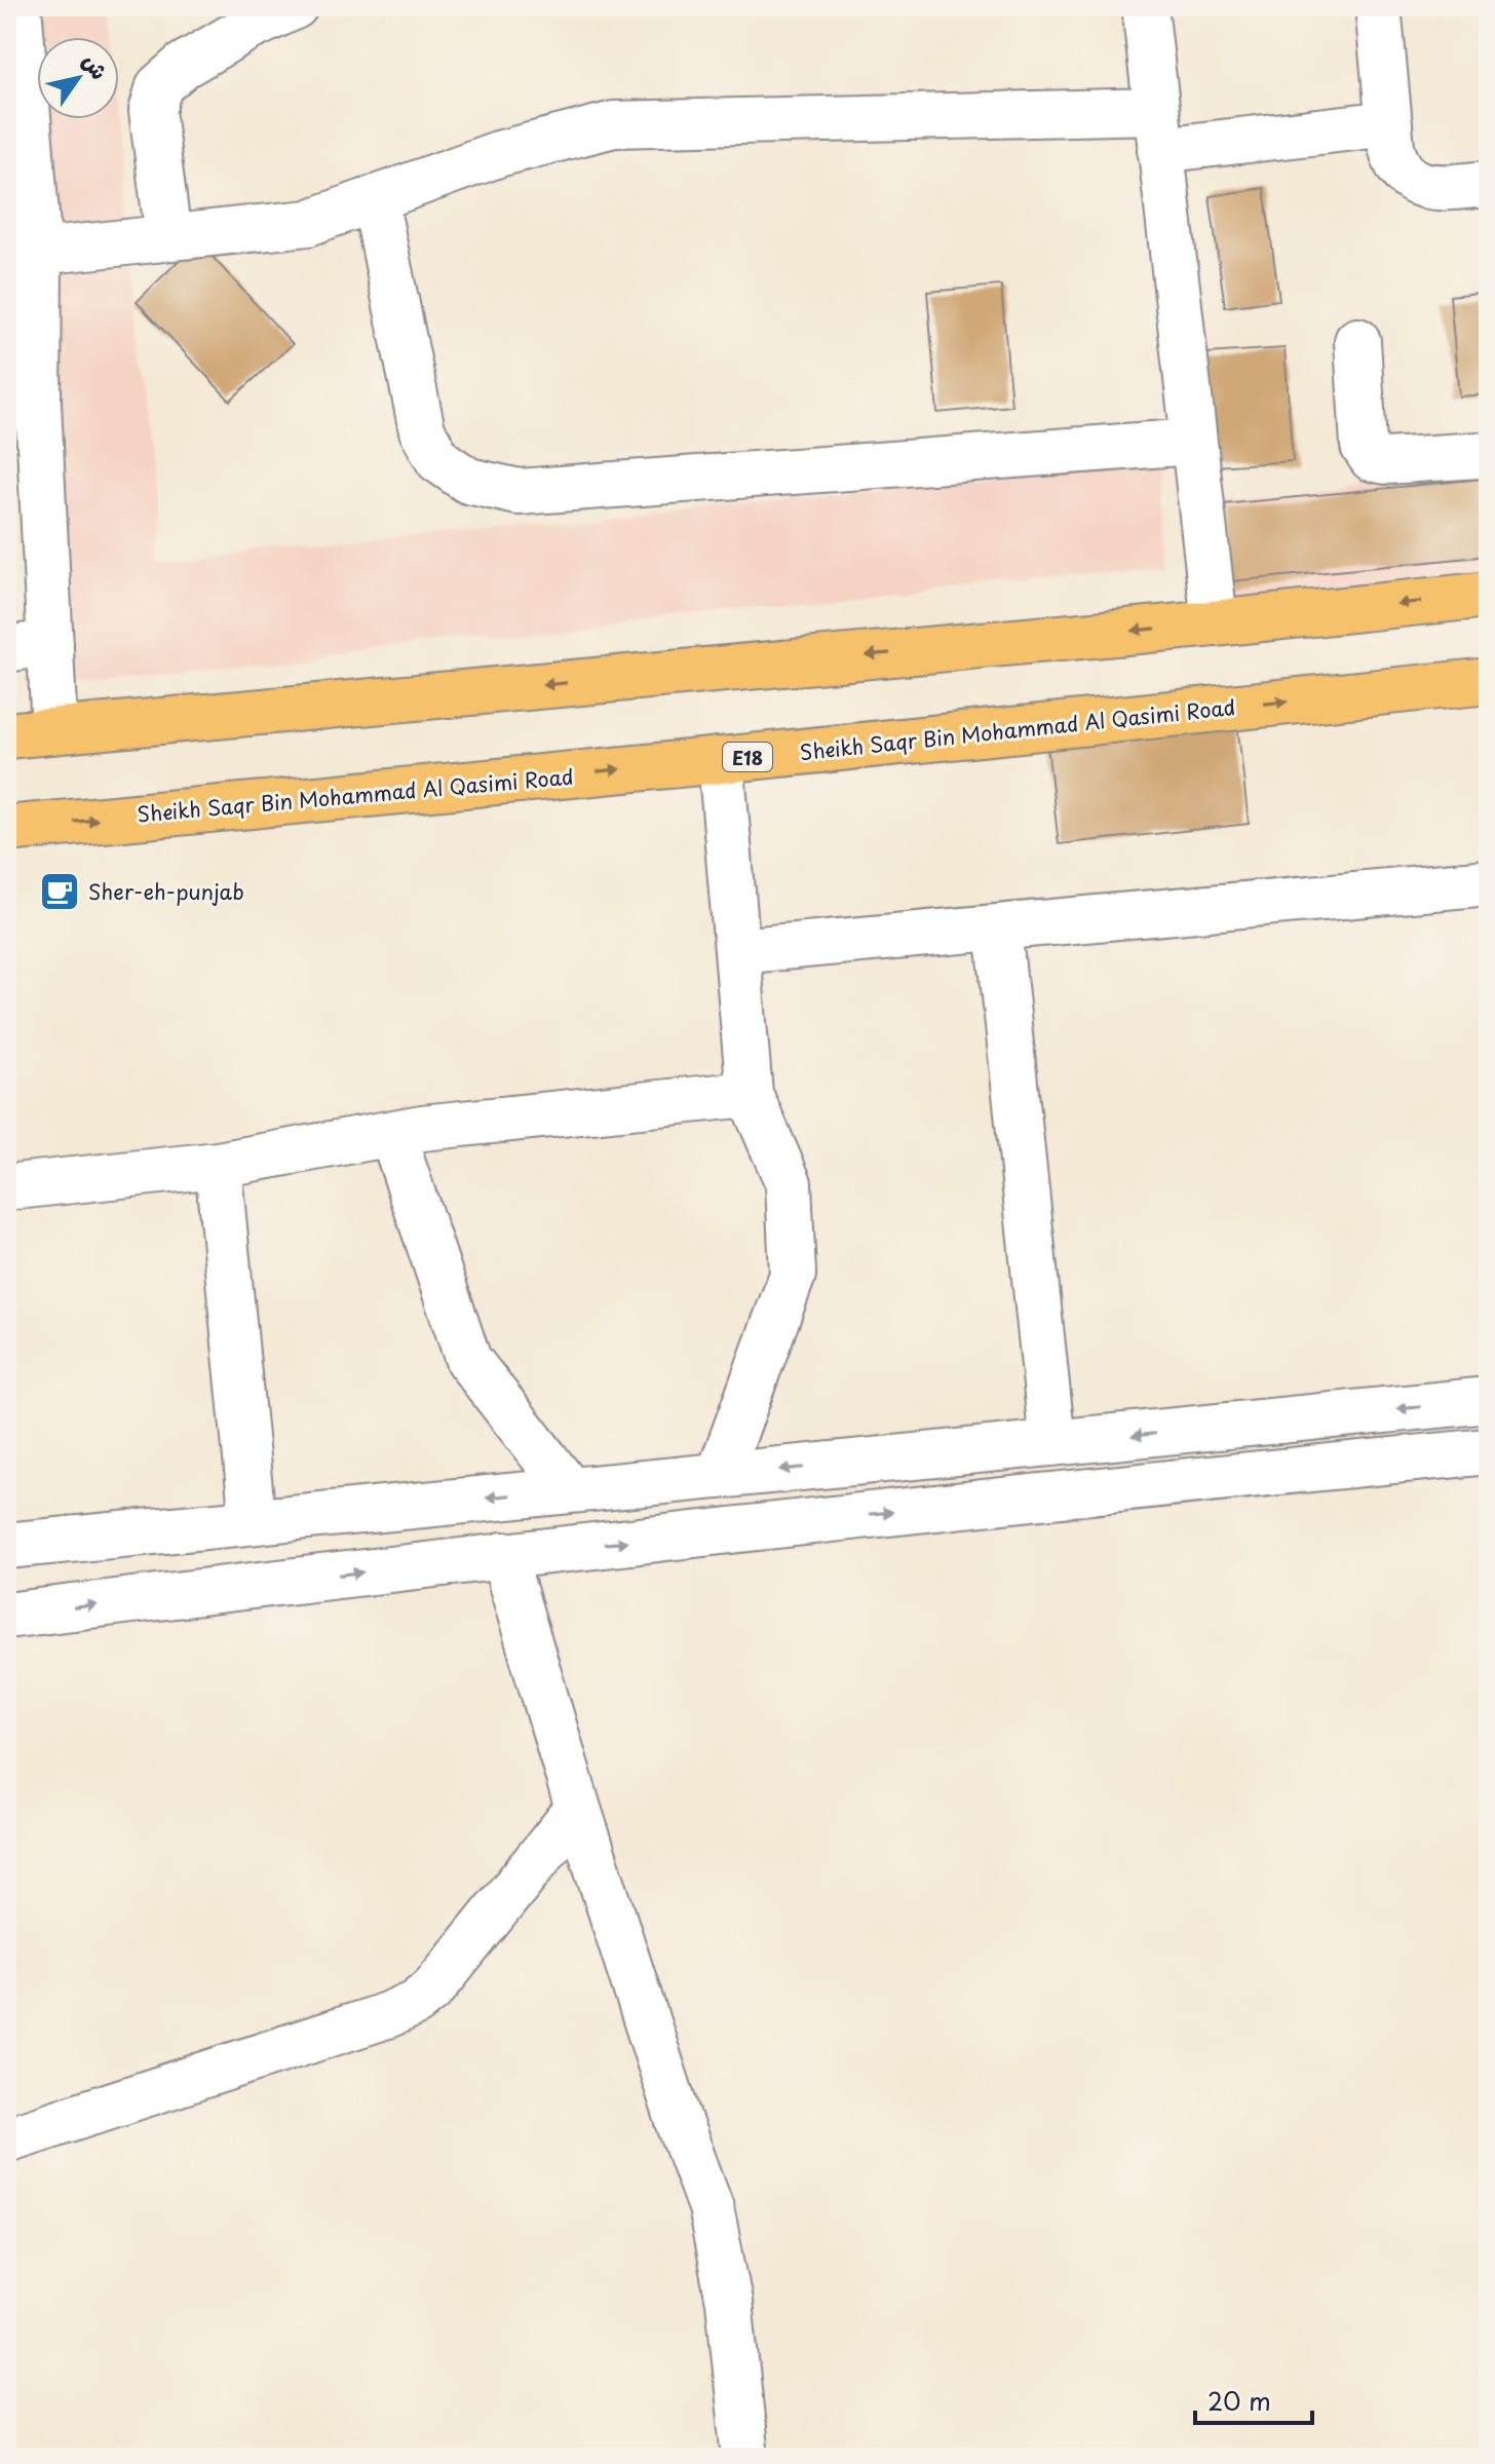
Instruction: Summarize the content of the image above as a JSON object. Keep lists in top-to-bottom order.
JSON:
{
  "streets": {
    "highway": ["Sheikh Saqr Bin Mohammad Al Qasimi Road", "E18"]
  },
  "places": {
    "cafe": ["Sher-eh-punjab"]
  },
  "scale_bar": "20 m",
  "north": "top right"
}
